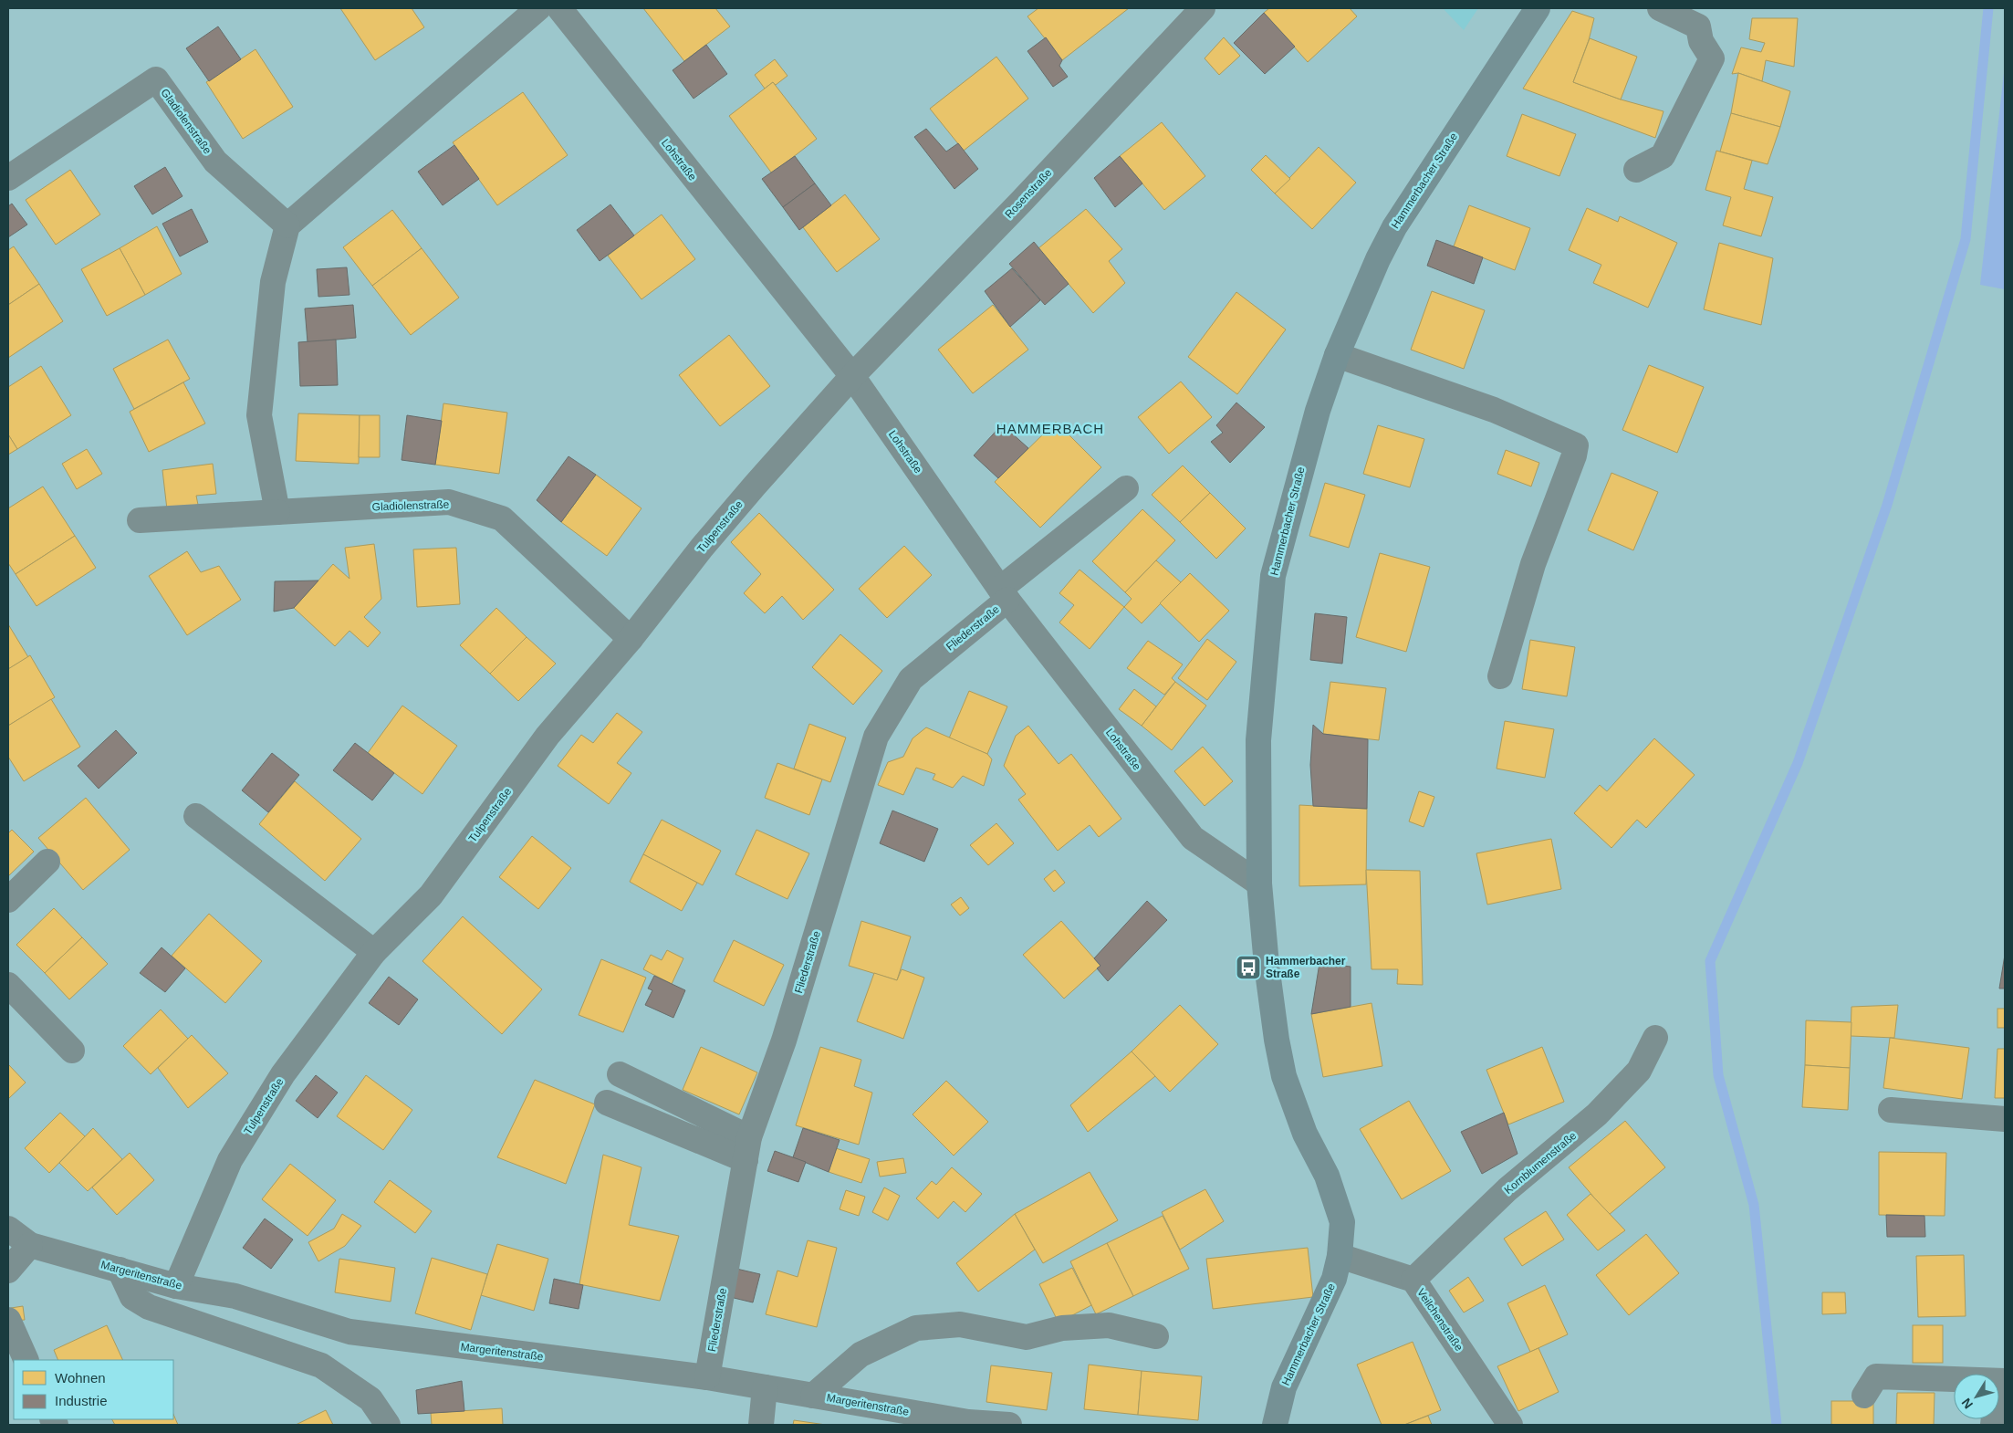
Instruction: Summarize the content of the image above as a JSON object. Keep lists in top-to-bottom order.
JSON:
{
  "streets": {
    "main road": ["Hammerbacher Straße"],
    "street": [
      "Gladiolenstraße",
      "Lohstraße",
      "Rosenstraße",
      "Tulpenstraße",
      "Fliederstraße",
      "Kornblumenstraße",
      "Margeritenstraße",
      "Veilchenstraße"
    ]
  },
  "crossings": [
    ["Gladiolenstraße", "Tulpenstraße"],
    ["Lohstraße", "Hammerbacher Straße"],
    ["Lohstraße", "Rosenstraße"],
    ["Lohstraße", "Tulpenstraße"],
    ["Lohstraße", "Fliederstraße"],
    ["Hammerbacher Straße", "Veilchenstraße"],
    ["Rosenstraße", "Tulpenstraße"],
    ["Tulpenstraße", "Margeritenstraße"],
    ["Fliederstraße", "Margeritenstraße"],
    ["Kornblumenstraße", "Veilchenstraße"]
  ],
  "districts": ["HAMMERBACH"],
  "places": {
    "bus stop": ["Hammerbacher Straße"]
  },
  "legend": ["Wohnen", "Industrie"],
  "north": "bottom left"
}
